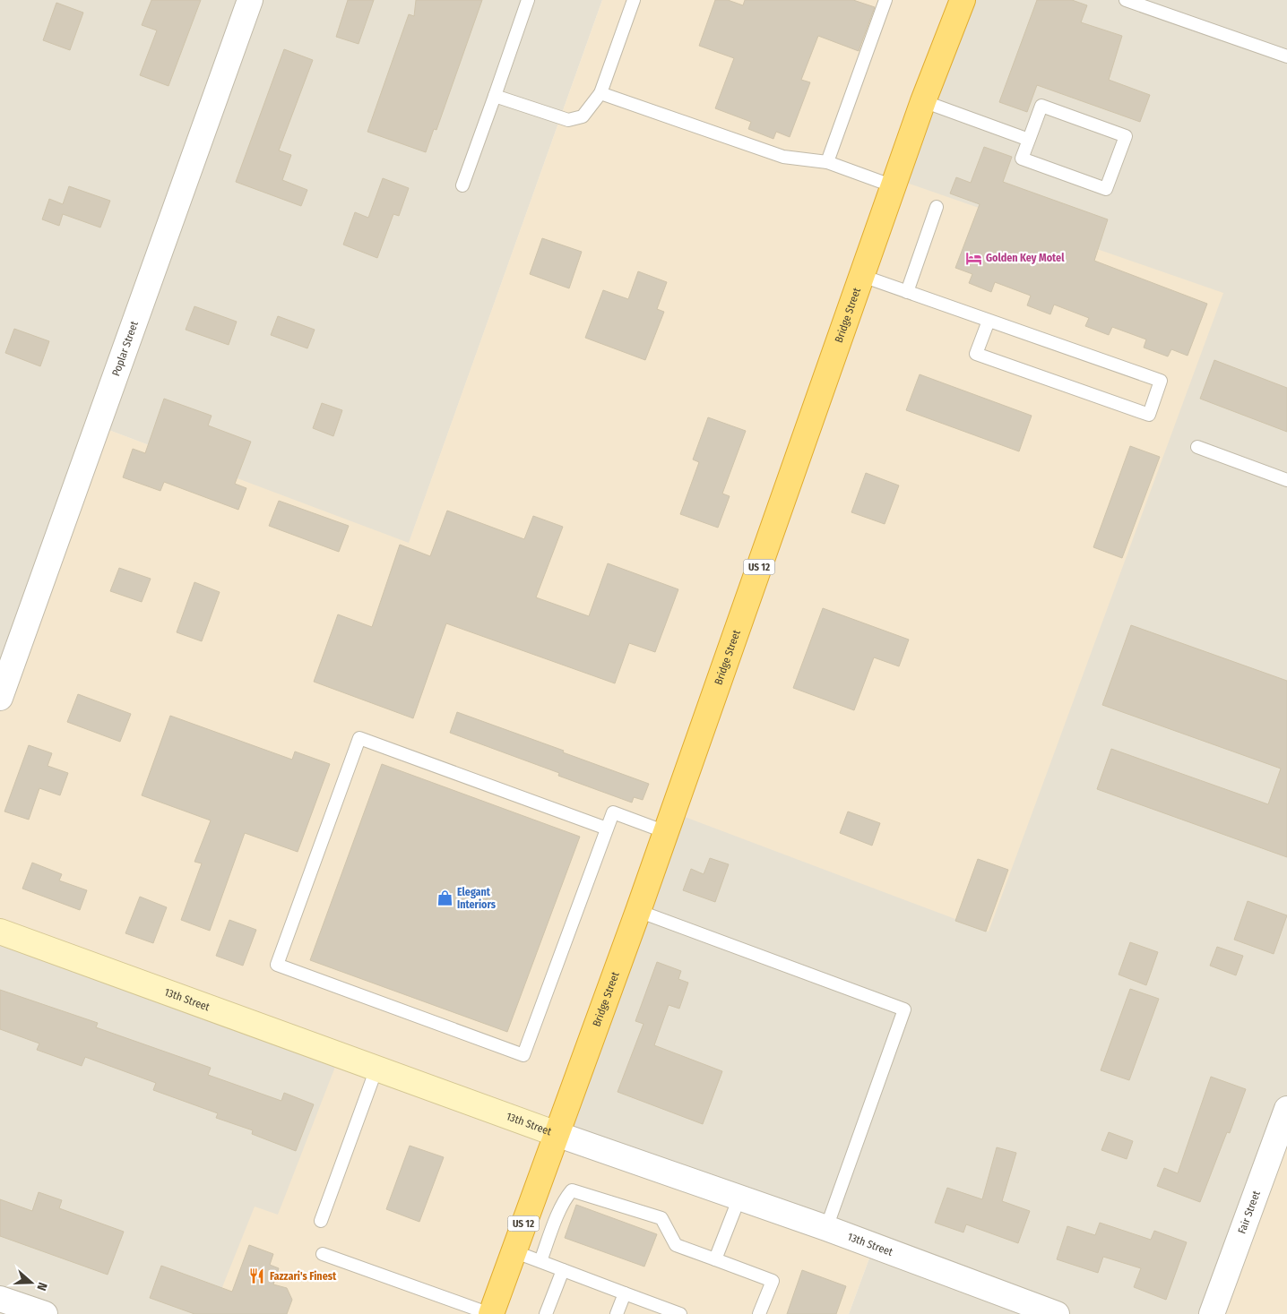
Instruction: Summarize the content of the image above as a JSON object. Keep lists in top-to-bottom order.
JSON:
{
  "streets": {
    "highway": ["Bridge Street", "US 12"],
    "main road": ["13th Street"],
    "street": ["Poplar Street", "Fair Street"]
  },
  "crossings": [
    ["Bridge Street", "13th Street"]
  ],
  "places": {
    "hotel": ["Golden Key Motel"],
    "shop": ["Elegant Interiors"],
    "restaurant": ["Fazzari's Finest"]
  },
  "north": "right"
}
